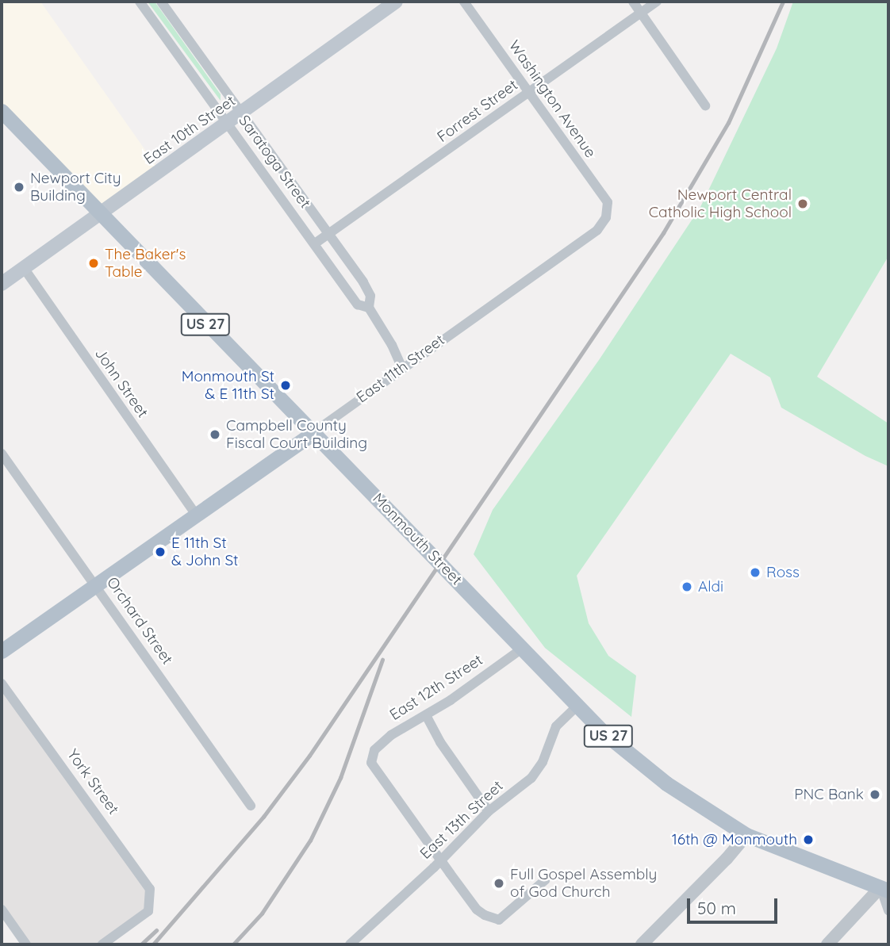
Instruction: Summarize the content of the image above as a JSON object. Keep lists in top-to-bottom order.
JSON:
{
  "streets": {
    "main road": [
      "East 10th Street",
      "US 27",
      "East 11th Street",
      "Monmouth Street"
    ],
    "street": [
      "Washington Avenue",
      "Forrest Street",
      "Saratoga Street",
      "John Street",
      "Orchard Street",
      "East 12th Street",
      "York Street",
      "East 13th Street"
    ]
  },
  "crossings": [
    ["Washington Avenue", "Forrest Street"],
    ["Washington Avenue", "East 11th Street"],
    ["Forrest Street", "Saratoga Street"],
    ["East 10th Street", "Saratoga Street"],
    ["East 10th Street", "John Street"],
    ["East 10th Street", "Monmouth Street"],
    ["Saratoga Street", "East 11th Street"],
    ["East 11th Street", "John Street"],
    ["East 11th Street", "Monmouth Street"],
    ["East 11th Street", "Orchard Street"],
    ["Monmouth Street", "East 12th Street"],
    ["Monmouth Street", "East 13th Street"],
    ["East 12th Street", "East 13th Street"]
  ],
  "places": [
    "Newport City Building",
    "Newport Central Catholic High School",
    "The Baker's Table",
    "Monmouth St & E 11th St",
    "Campbell County Fiscal Court Building",
    "E 11th St & John St",
    "Ross",
    "Aldi",
    "PNC Bank",
    "16th @ Monmouth",
    "Full Gospel Assembly of God Church"
  ],
  "scale_bar": "50 m"
}
